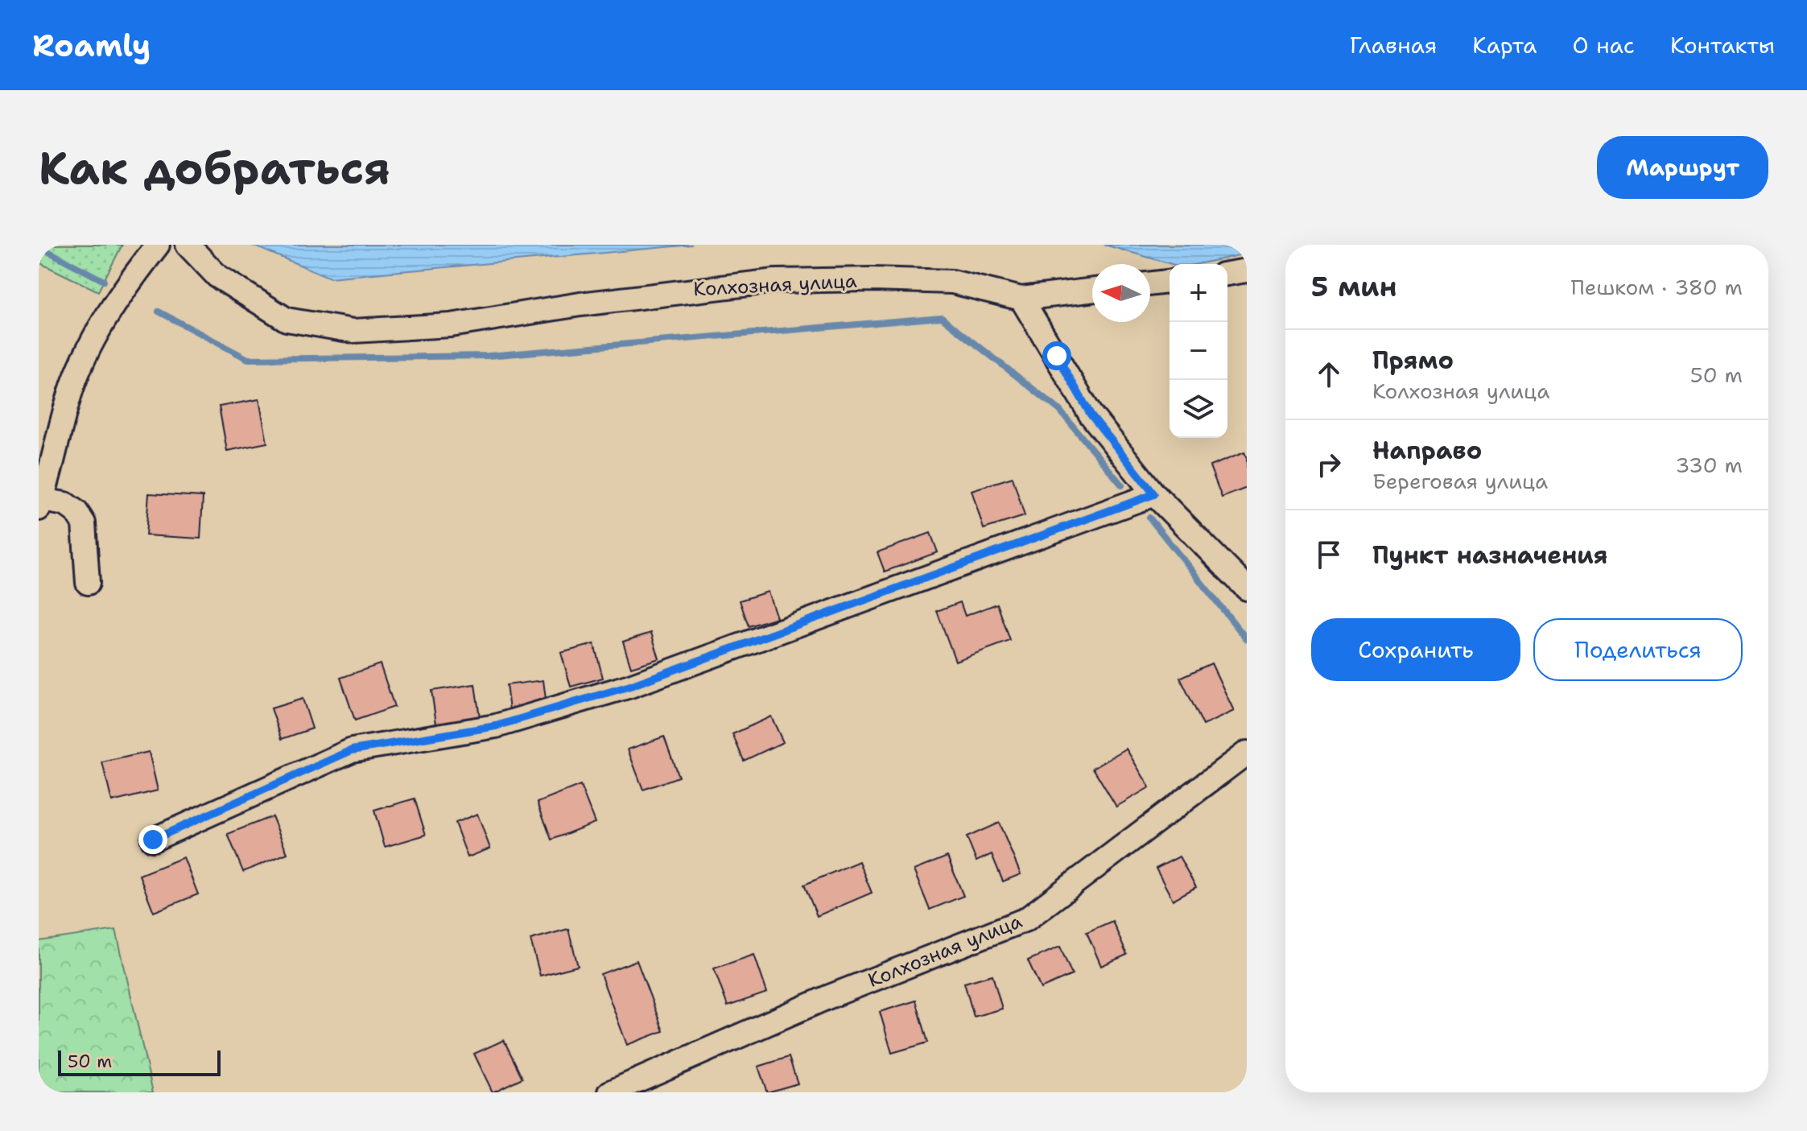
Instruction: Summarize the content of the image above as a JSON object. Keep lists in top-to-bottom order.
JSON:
{
  "streets": {
    "street": ["Колхозная улица"]
  },
  "scale_bar": "50 m",
  "north": "left",
  "page": {
    "header": "Roamly",
    "nav": [
      "Главная",
      "Карта",
      "О нас",
      "Контакты"
    ],
    "buttons": [
      "Маршрут",
      ["Сохранить", "Поделиться"]
    ],
    "title": "Как добраться",
    "heading": ["5 мин", "Пешком · 380 m"],
    "map_buttons": ["+", "−"],
    "list": [
      ["Прямо", "Колхозная улица", "50 m"],
      ["Направо", "Береговая улица", "330 m"],
      "Пункт назначения"
    ],
    "scale": "50 m"
  }
}
